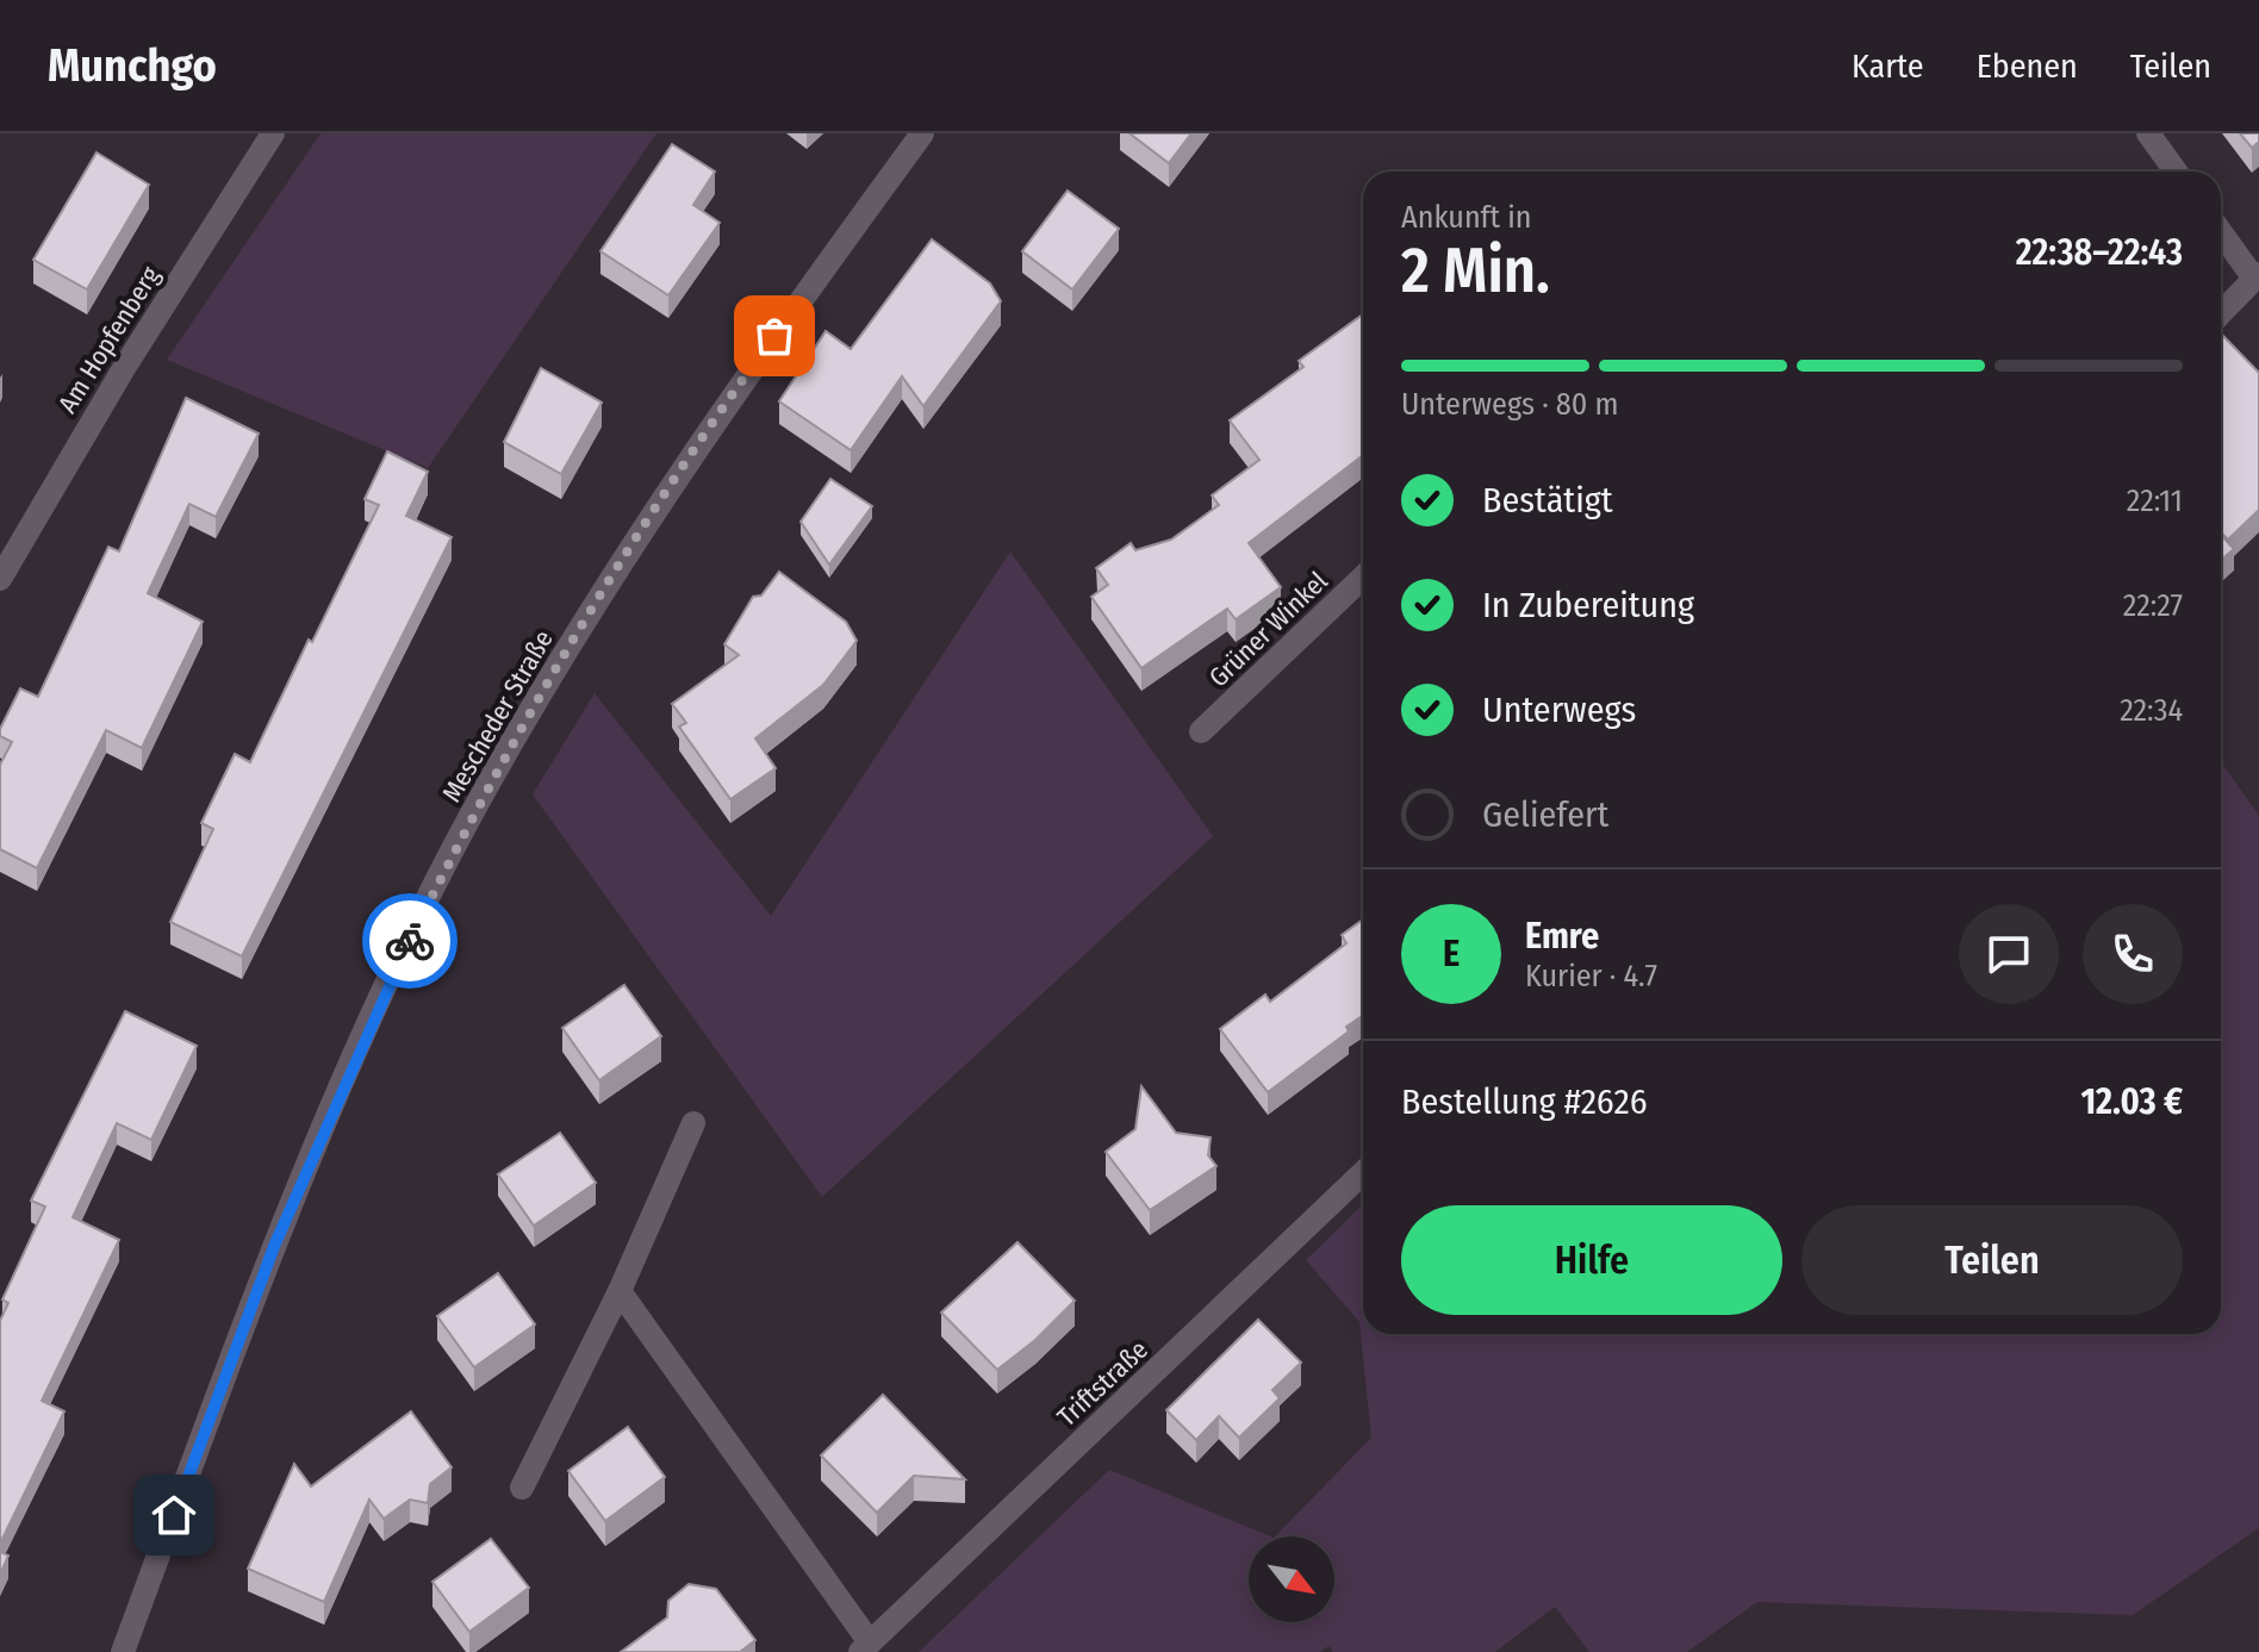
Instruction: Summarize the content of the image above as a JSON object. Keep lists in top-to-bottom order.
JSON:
{
  "streets": {
    "street": [
      "Am Hopfenberg",
      "Grüner Winkel",
      "Mescheder Straße",
      "Triftstraße"
    ]
  },
  "north": "bottom right",
  "page": {
    "header": "Munchgo",
    "nav": ["Karte", "Ebenen", "Teilen"],
    "heading": ["2 Min.", "Ankunft in", "22:38–22:43"],
    "panel": [
      "Emre",
      "Kurier · 4.7",
      "Bestellung #2626",
      "12.03 €"
    ],
    "bar": "Unterwegs · 80 m",
    "list": [
      ["Bestätigt", "22:11"],
      ["In Zubereitung", "22:27"],
      ["Unterwegs", "22:34"],
      "Geliefert"
    ],
    "round": "E",
    "buttons": ["Hilfe", "Teilen"]
  }
}
